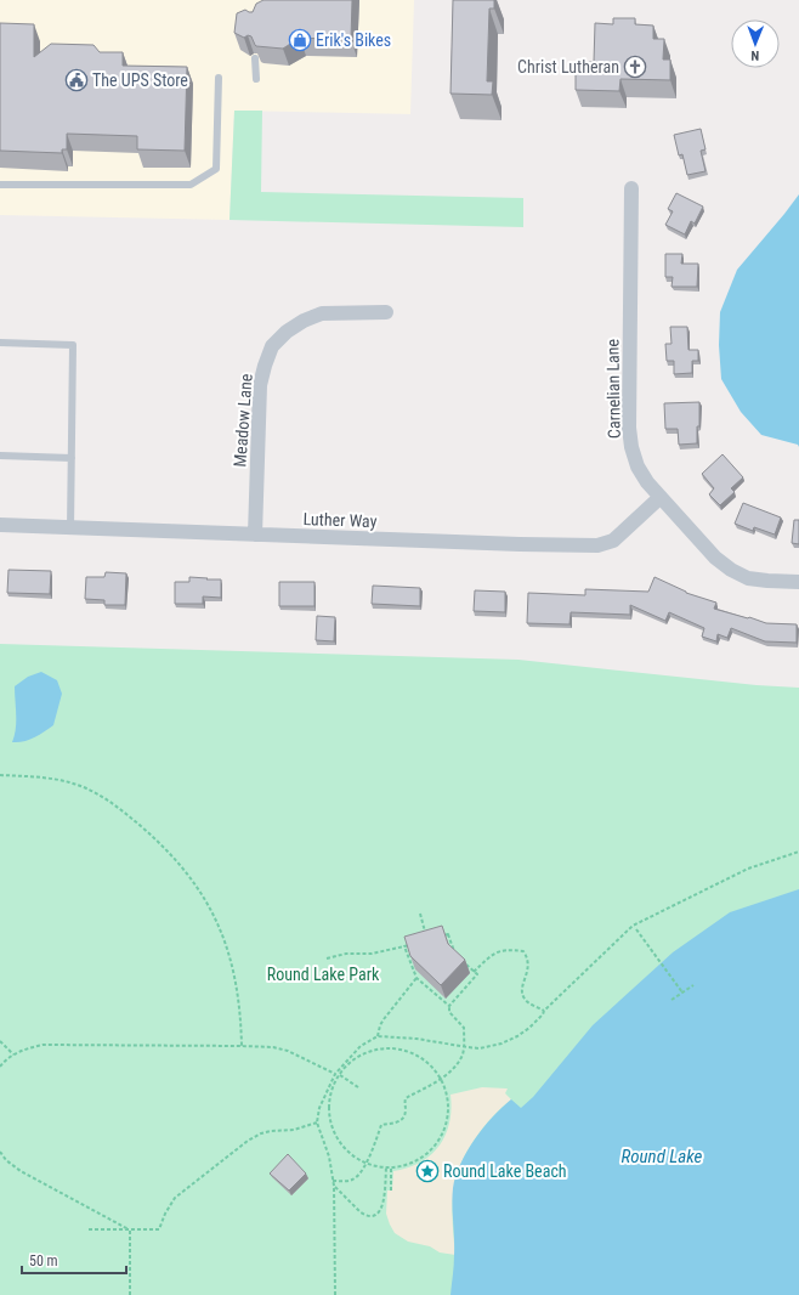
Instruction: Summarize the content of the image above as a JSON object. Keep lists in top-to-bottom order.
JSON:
{
  "streets": {
    "street": ["Carnelian Lane", "Meadow Lane", "Luther Way"]
  },
  "crossings": [
    ["Carnelian Lane", "Luther Way"],
    ["Meadow Lane", "Luther Way"]
  ],
  "water": ["Round Lake"],
  "parks": ["Round Lake Park"],
  "places": {
    "shop": ["Erik's Bikes"],
    "church": ["Christ Lutheran"],
    "public building": ["The UPS Store"],
    "place": ["Round Lake Beach"]
  },
  "scale_bar": "50 m",
  "north": "bottom"
}
